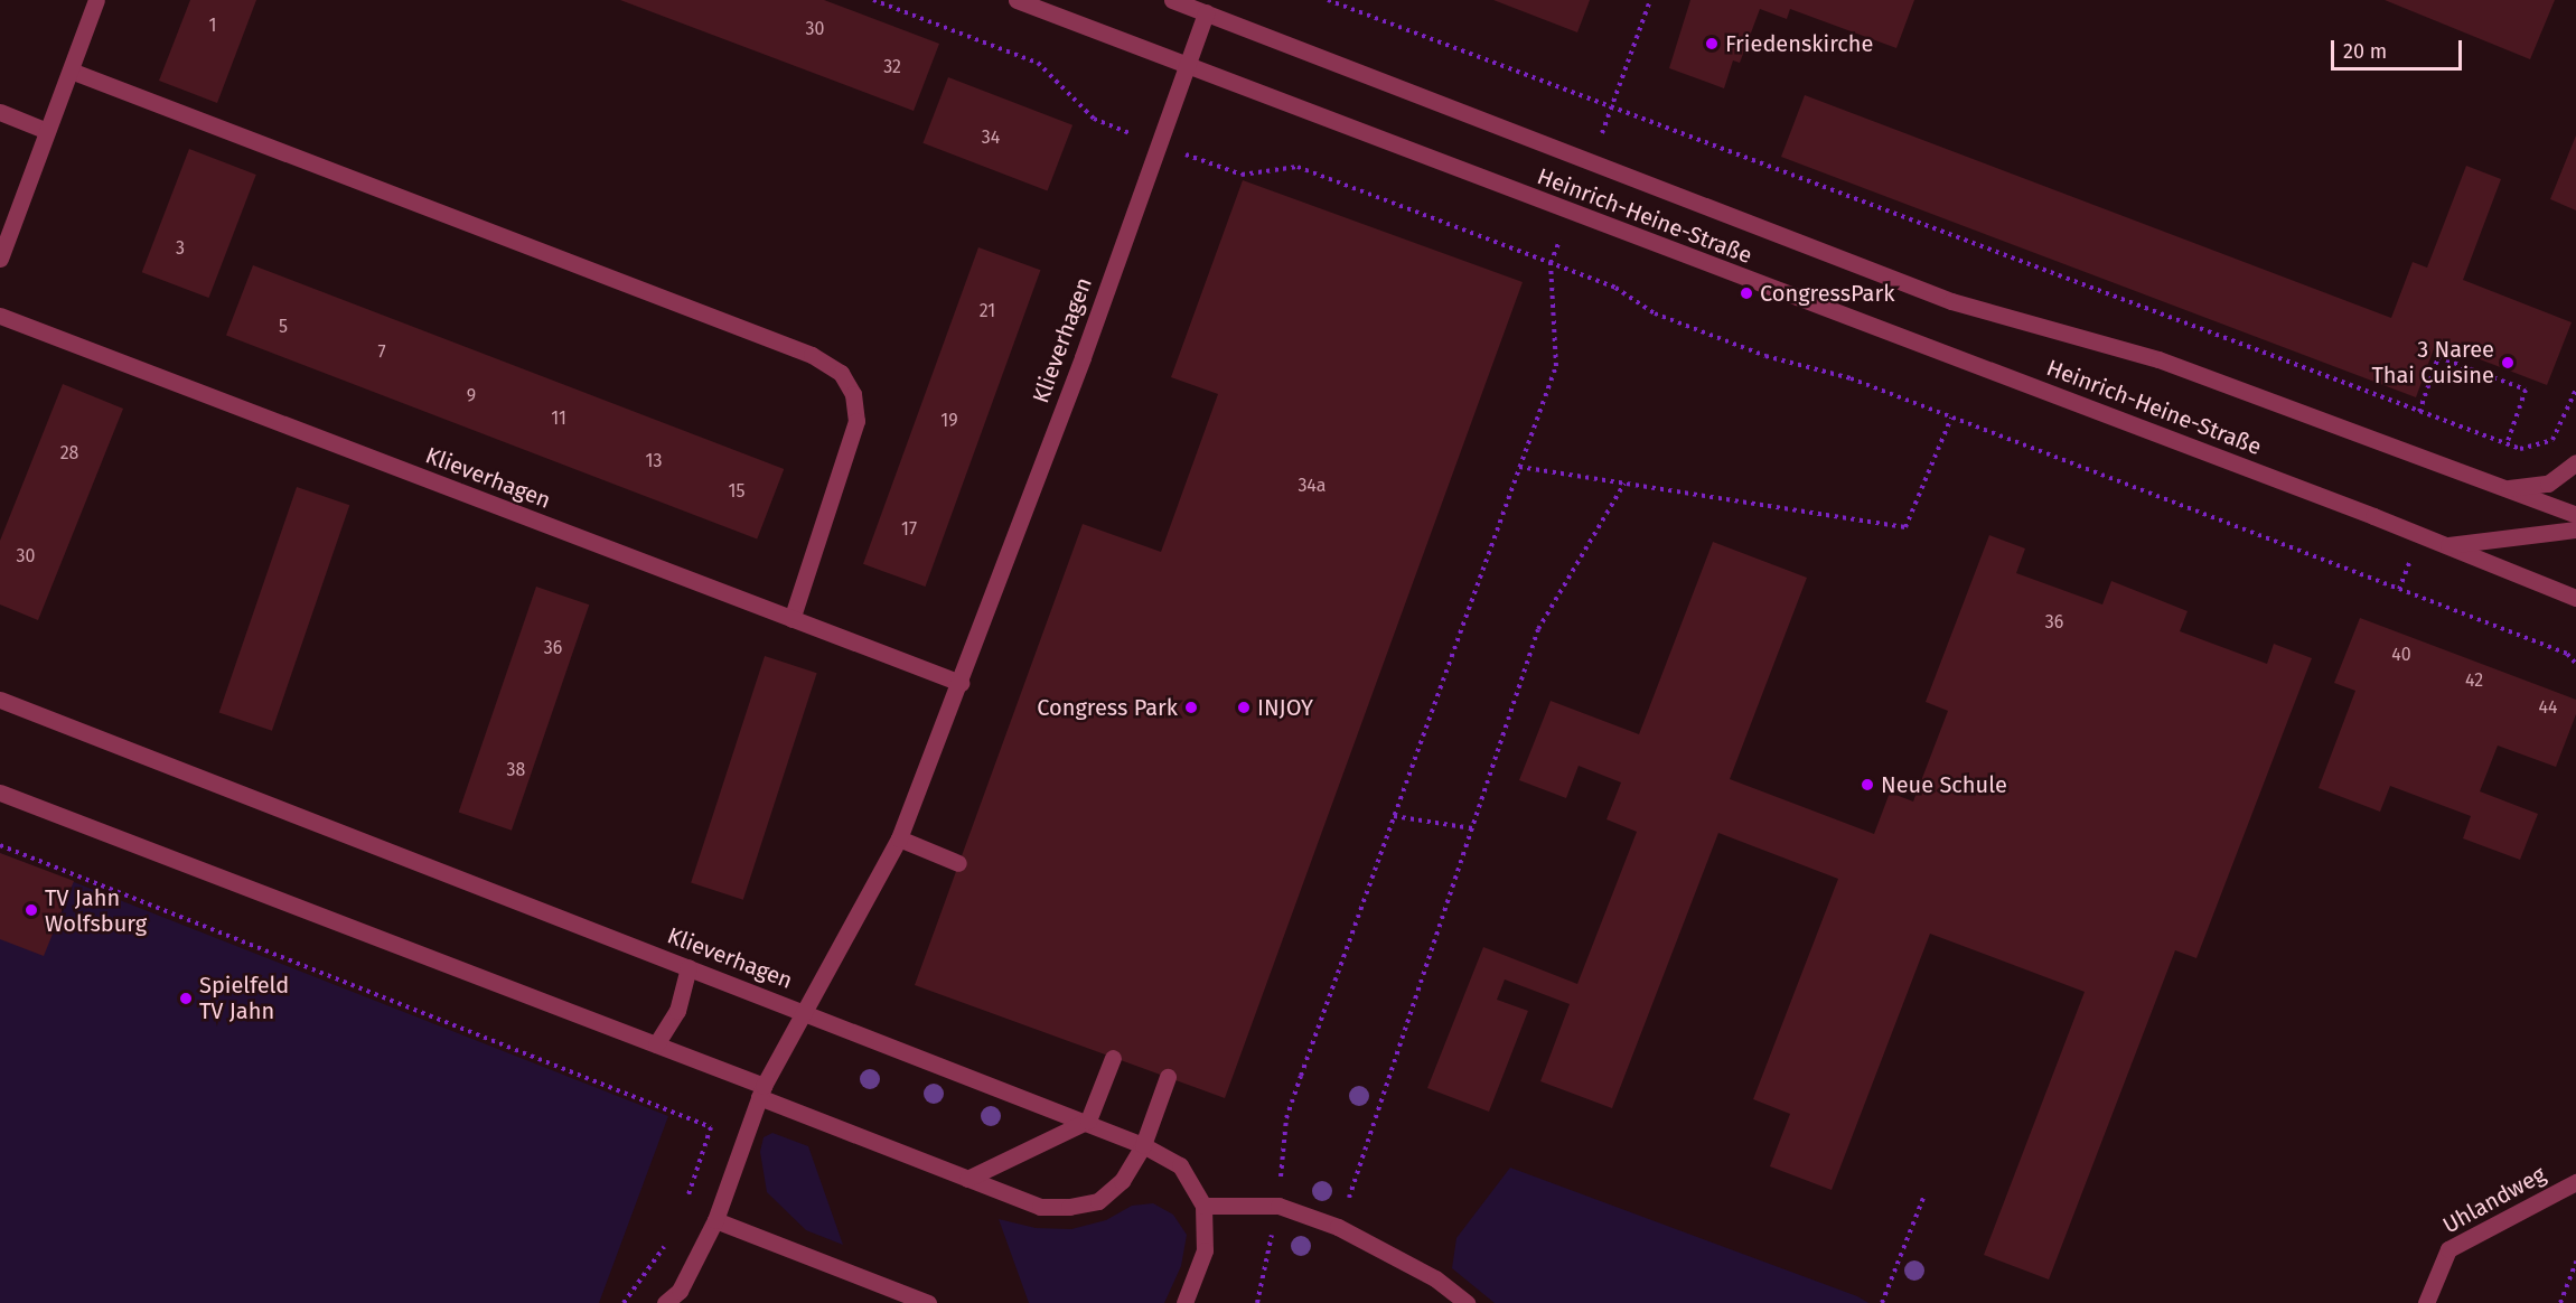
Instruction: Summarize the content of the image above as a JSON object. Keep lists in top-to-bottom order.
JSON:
{
  "streets": {
    "street": ["Heinrich-Heine-Straße", "Klieverhagen", "Uhlandweg"]
  },
  "crossings": [
    ["Heinrich-Heine-Straße", "Klieverhagen"]
  ],
  "places": [
    "Friedenskirche",
    "CongressPark",
    "3 Naree Thai Cuisine",
    "Congress Park",
    "INJOY",
    "Neue Schule",
    "TV Jahn Wolfsburg",
    "Spielfeld TV Jahn"
  ],
  "house_numbers": [
    "1",
    "30",
    "32",
    "34",
    "3",
    "21",
    "5",
    "7",
    "9",
    "11",
    "19",
    "28",
    "13",
    "34a",
    "15",
    "17",
    "30",
    "36",
    "36",
    "40",
    "42",
    "44",
    "38"
  ],
  "scale_bar": "20 m"
}
